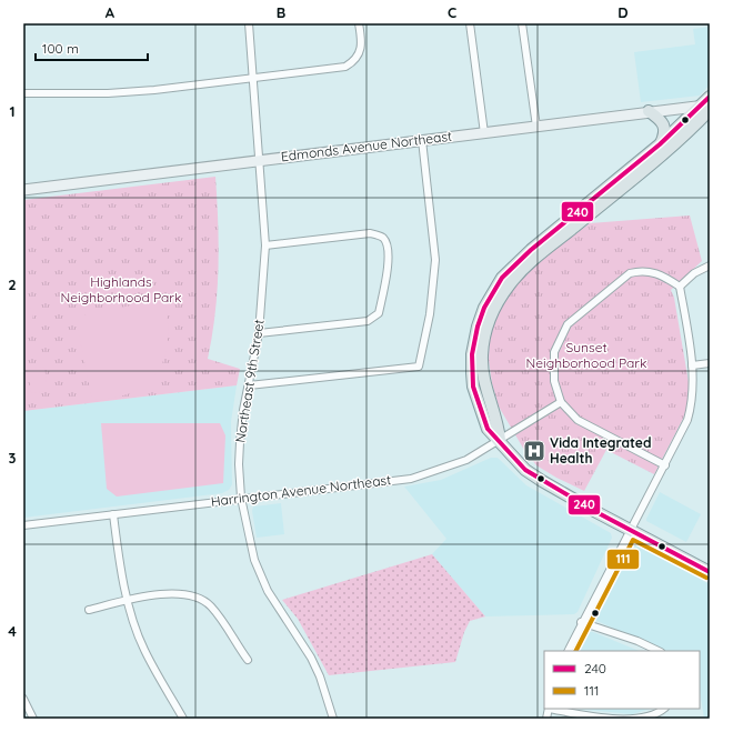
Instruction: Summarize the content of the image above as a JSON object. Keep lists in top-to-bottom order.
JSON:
{
  "streets": {
    "street": ["Edmonds Avenue Northeast", "Northeast 9th Street", "Harrington Avenue Northeast"]
  },
  "crossings": [
    ["Edmonds Avenue Northeast", "Northeast 9th Street"],
    ["Northeast 9th Street", "Harrington Avenue Northeast"]
  ],
  "parks": ["Highlands Neighborhood Park", "Sunset Neighborhood Park"],
  "places": {
    "hospital": ["Vida Integrated Health"]
  },
  "lines": ["transit line 240", "transit line 111"],
  "legend": ["240", "111"],
  "scale_bar": "100 m",
  "grid": {
    "columns": [
      "A",
      "B",
      "C",
      "D"
    ],
    "rows": [
      "1",
      "2",
      "3",
      "4"
    ]
  }
}
